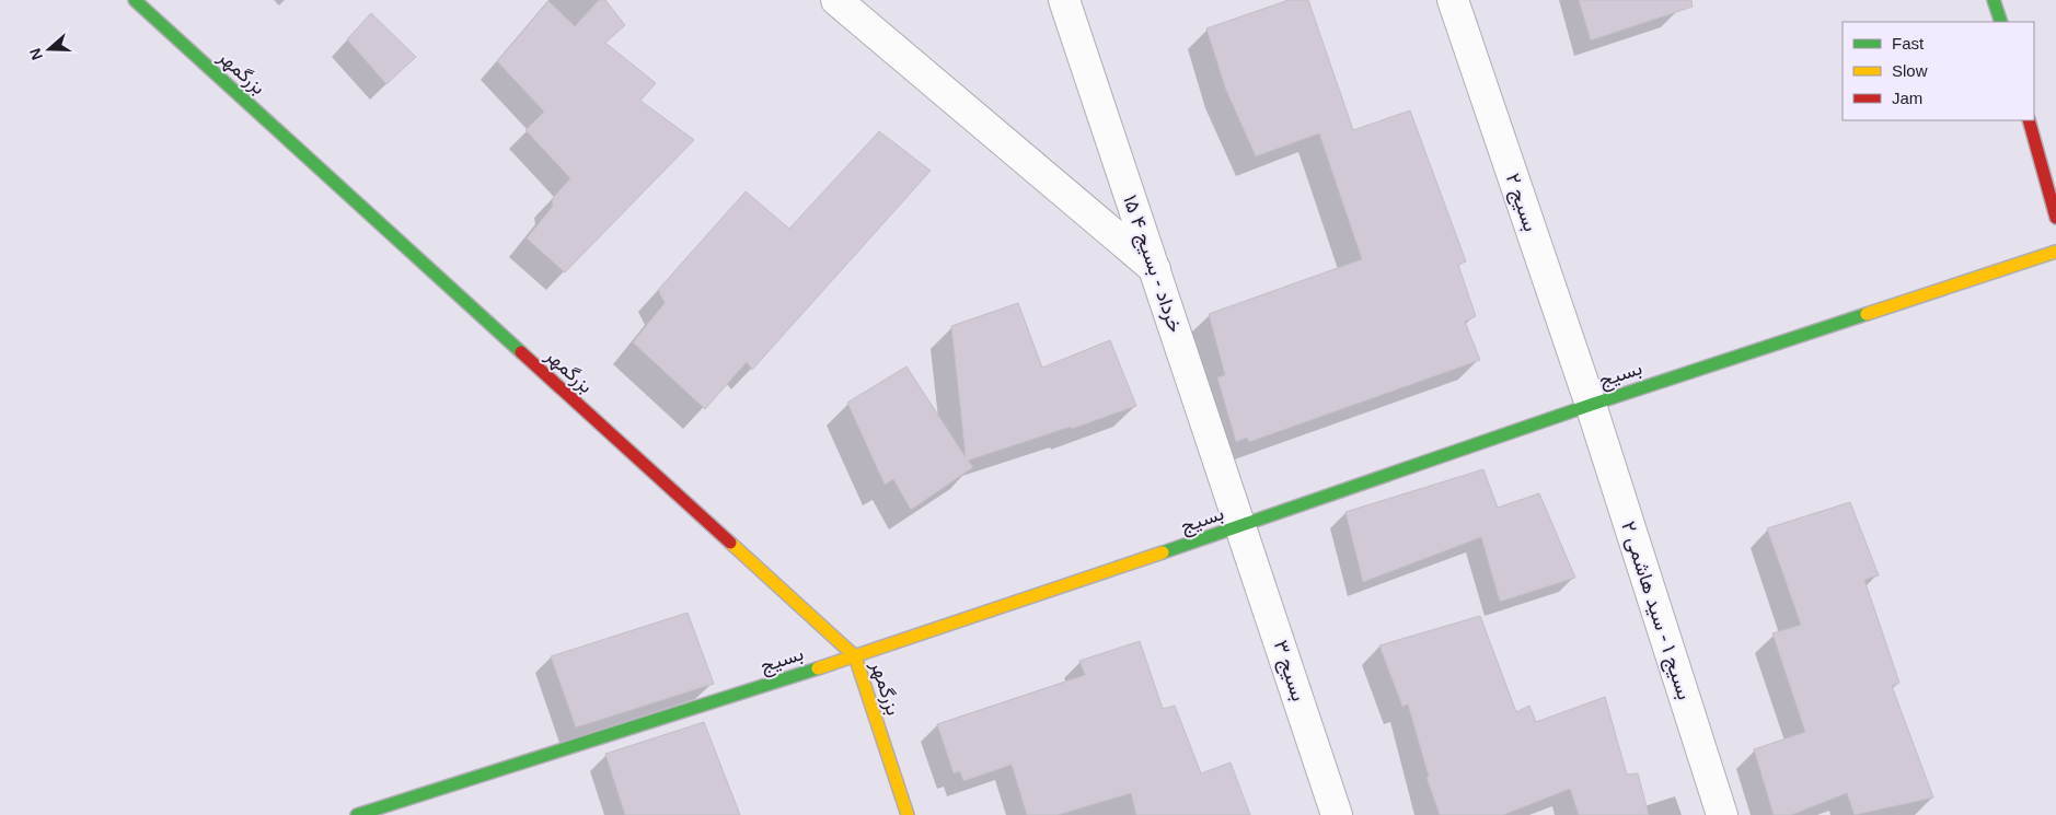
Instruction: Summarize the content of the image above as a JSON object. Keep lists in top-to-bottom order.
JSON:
{
  "streets": {
    "street": [
      "بزرگمهر",
      "بسیج ۲",
      "۱۵ خرداد - بسیج ۴",
      "بسیج",
      "بسیج ۱ - سید هاشمی ۲",
      "بسیج ۳"
    ]
  },
  "crossings": [
    ["بزرگمهر", "بسیج"],
    ["بسیج ۲", "بسیج"],
    ["بسیج ۲", "بسیج ۱ - سید هاشمی ۲"],
    ["۱۵ خرداد - بسیج ۴", "بسیج"],
    ["۱۵ خرداد - بسیج ۴", "بسیج ۳"],
    ["بسیج", "بسیج ۱ - سید هاشمی ۲"],
    ["بسیج", "بسیج ۳"]
  ],
  "legend": ["Fast", "Slow", "Jam"],
  "north": "left"
}
